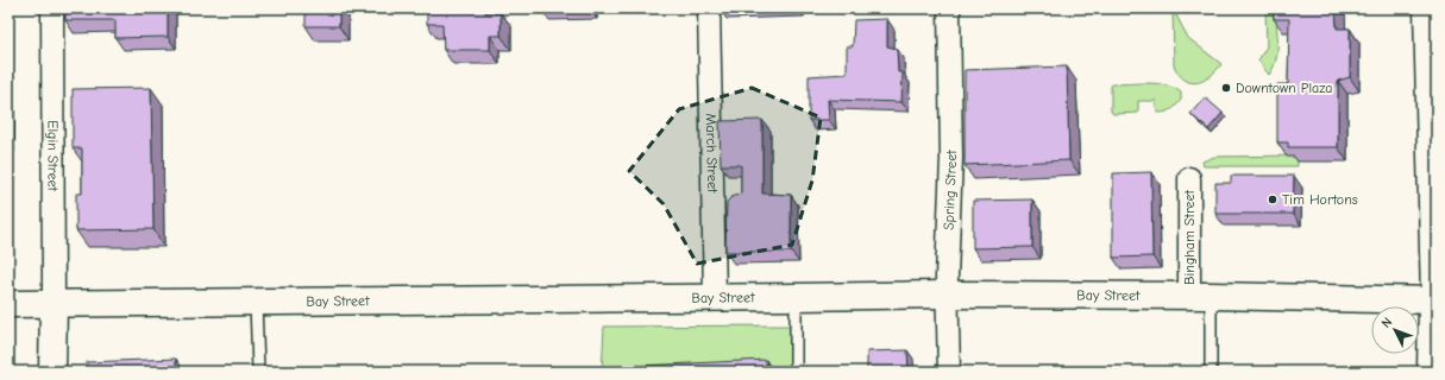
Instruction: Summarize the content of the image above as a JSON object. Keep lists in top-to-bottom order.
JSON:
{
  "streets": {
    "main road": ["Bay Street"],
    "street": [
      "March Street",
      "Elgin Street",
      "Spring Street",
      "Bingham Street"
    ]
  },
  "crossings": [
    ["March Street", "Bay Street"],
    ["Elgin Street", "Bay Street"],
    ["Spring Street", "Bay Street"],
    ["Bingham Street", "Bay Street"]
  ],
  "places": ["Downtown Plaza", "Tim Hortons"],
  "north": "top left"
}
